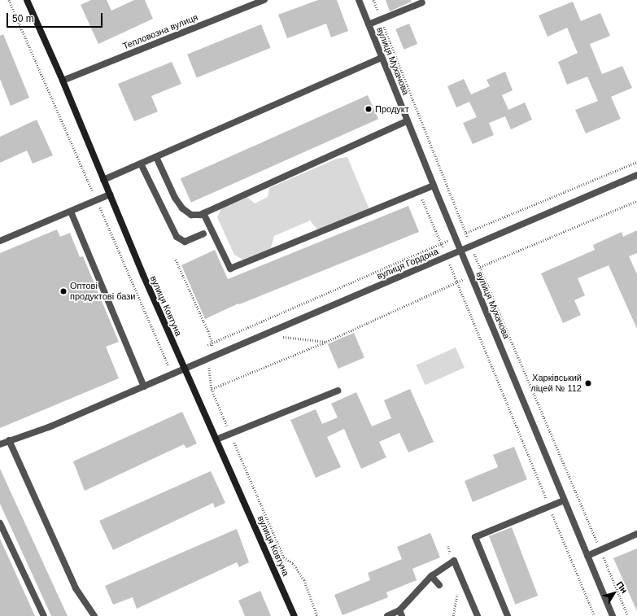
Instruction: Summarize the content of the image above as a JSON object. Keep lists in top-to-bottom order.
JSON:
{
  "streets": {
    "street": [
      "Тепловозна вулиця",
      "вулиця Мухачова",
      "вулиця Гордона",
      "вулиця Ковтуна"
    ]
  },
  "crossings": [
    ["Тепловозна вулиця", "вулиця Ковтуна"],
    ["вулиця Мухачова", "вулиця Гордона"],
    ["вулиця Гордона", "вулиця Ковтуна"]
  ],
  "places": ["Продукт", "Оптові продуктові бази", "Харківський ліцей № 112"],
  "scale_bar": "50 m",
  "north": "top right"
}
